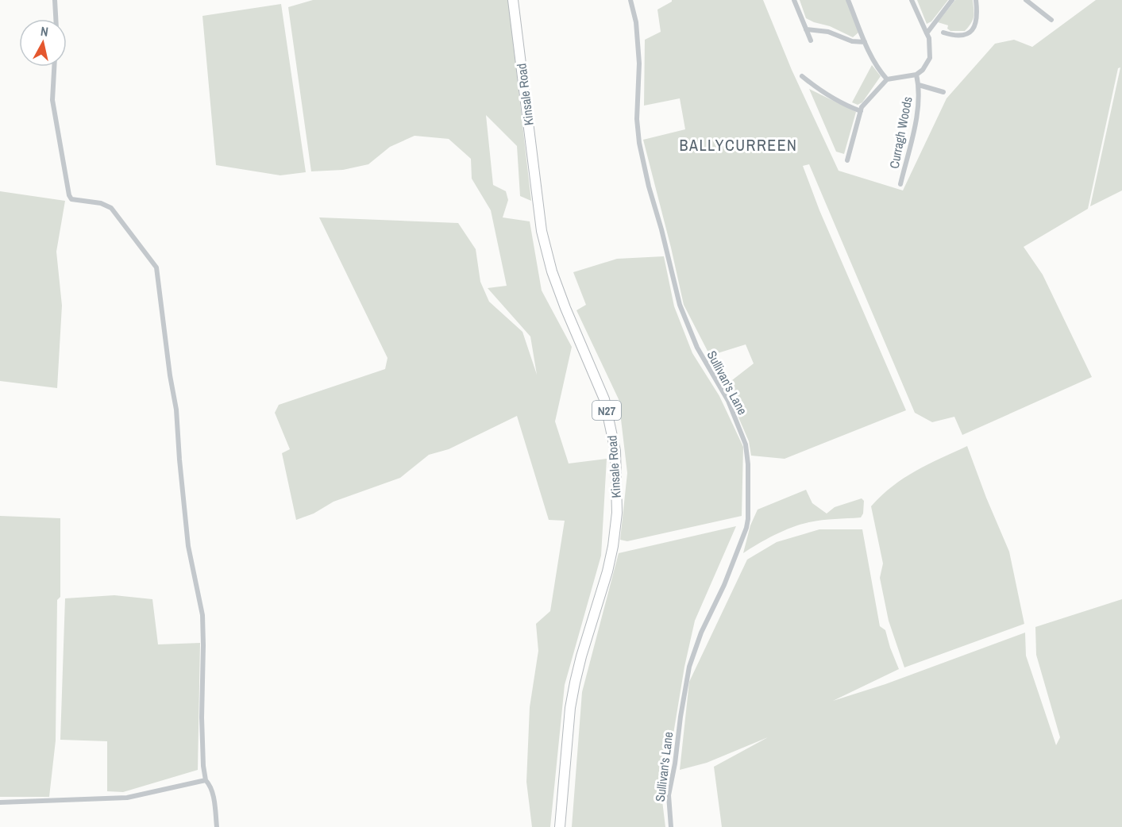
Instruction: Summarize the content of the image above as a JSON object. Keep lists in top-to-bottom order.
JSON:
{
  "streets": {
    "highway": ["Kinsale Road", "N27"],
    "street": ["Curragh Woods", "Sullivan's Lane"]
  },
  "districts": ["BALLYCURREEN"],
  "north": "top"
}
